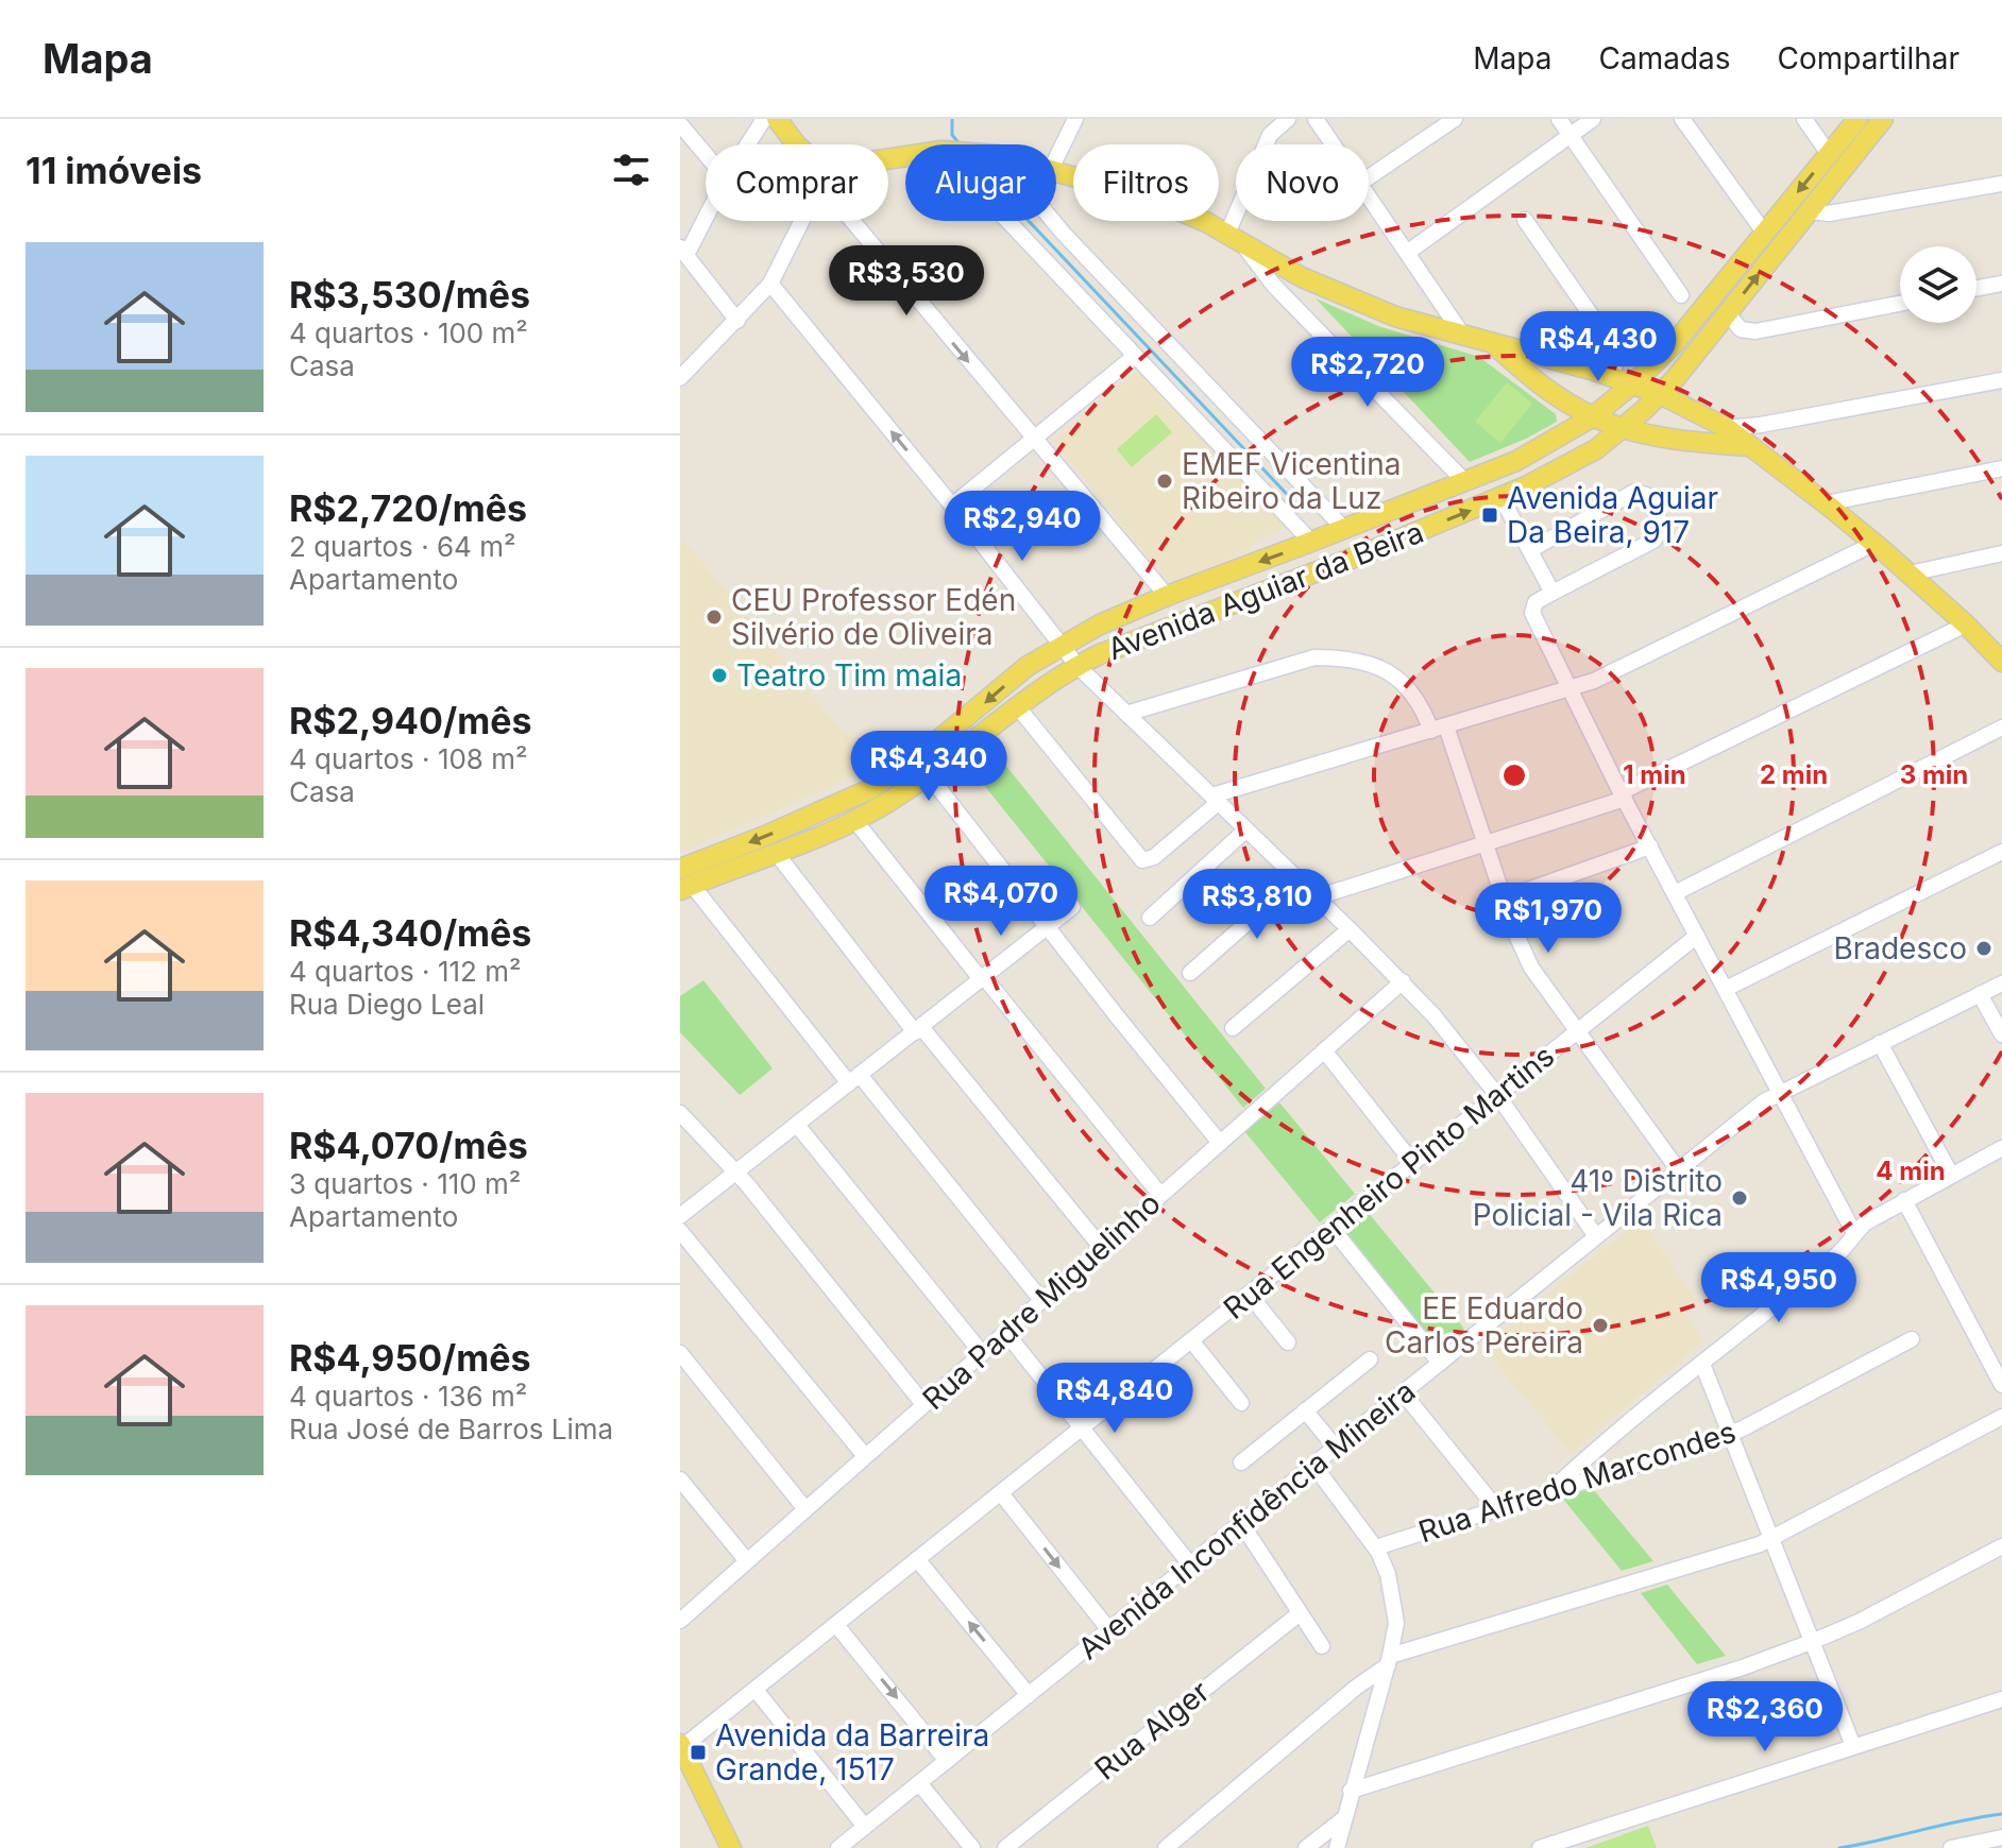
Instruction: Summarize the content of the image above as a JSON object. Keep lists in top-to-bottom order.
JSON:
{
  "streets": {
    "main road": ["Avenida Aguiar da Beira"],
    "street": [
      "Rua Engenheiro Pinto Martins",
      "Rua Padre Miguelinho",
      "Rua Alfredo Marcondes",
      "Avenida Inconfidência Mineira",
      "Rua Alger"
    ]
  },
  "places": {
    "other": [
      "EMEF Vicentina Ribeiro da Luz",
      "CEU Professor Edén Silvério de Oliveira",
      "Teatro Tim maia",
      "Bradesco",
      "41º Distrito Policial - Vila Rica",
      "EE Eduardo Carlos Pereira"
    ],
    "transit": ["Avenida Aguiar Da Beira, 917", "Avenida da Barreira Grande, 1517"]
  },
  "page": {
    "header": "Mapa",
    "nav": ["Mapa", "Camadas", "Compartilhar"],
    "heading": "11 imóveis",
    "chip": [
      "Comprar",
      "Alugar",
      "Filtros",
      "Novo"
    ],
    "list": [
      {
        "name": "R$3,530/mês",
        "note": "4 quartos · 100 m² · Casa"
      },
      {
        "name": "R$2,720/mês",
        "note": "2 quartos · 64 m² · Apartamento"
      },
      {
        "name": "R$2,940/mês",
        "note": "4 quartos · 108 m² · Casa"
      },
      {
        "name": "R$4,340/mês",
        "note": "4 quartos · 112 m² · Rua Diego Leal"
      },
      {
        "name": "R$4,070/mês",
        "note": "3 quartos · 110 m² · Apartamento"
      },
      {
        "name": "R$4,950/mês",
        "note": "4 quartos · 136 m² · Rua José de Barros Lima"
      }
    ],
    "price": [
      "R$3,530",
      "R$4,430",
      "R$2,720",
      "R$2,940",
      "R$4,340",
      "R$4,070",
      "R$3,810",
      "R$1,970",
      "R$4,950",
      "R$4,840",
      "R$2,360"
    ]
  },
  "rings": [
    "1 min",
    "2 min",
    "3 min",
    "4 min"
  ]
}
